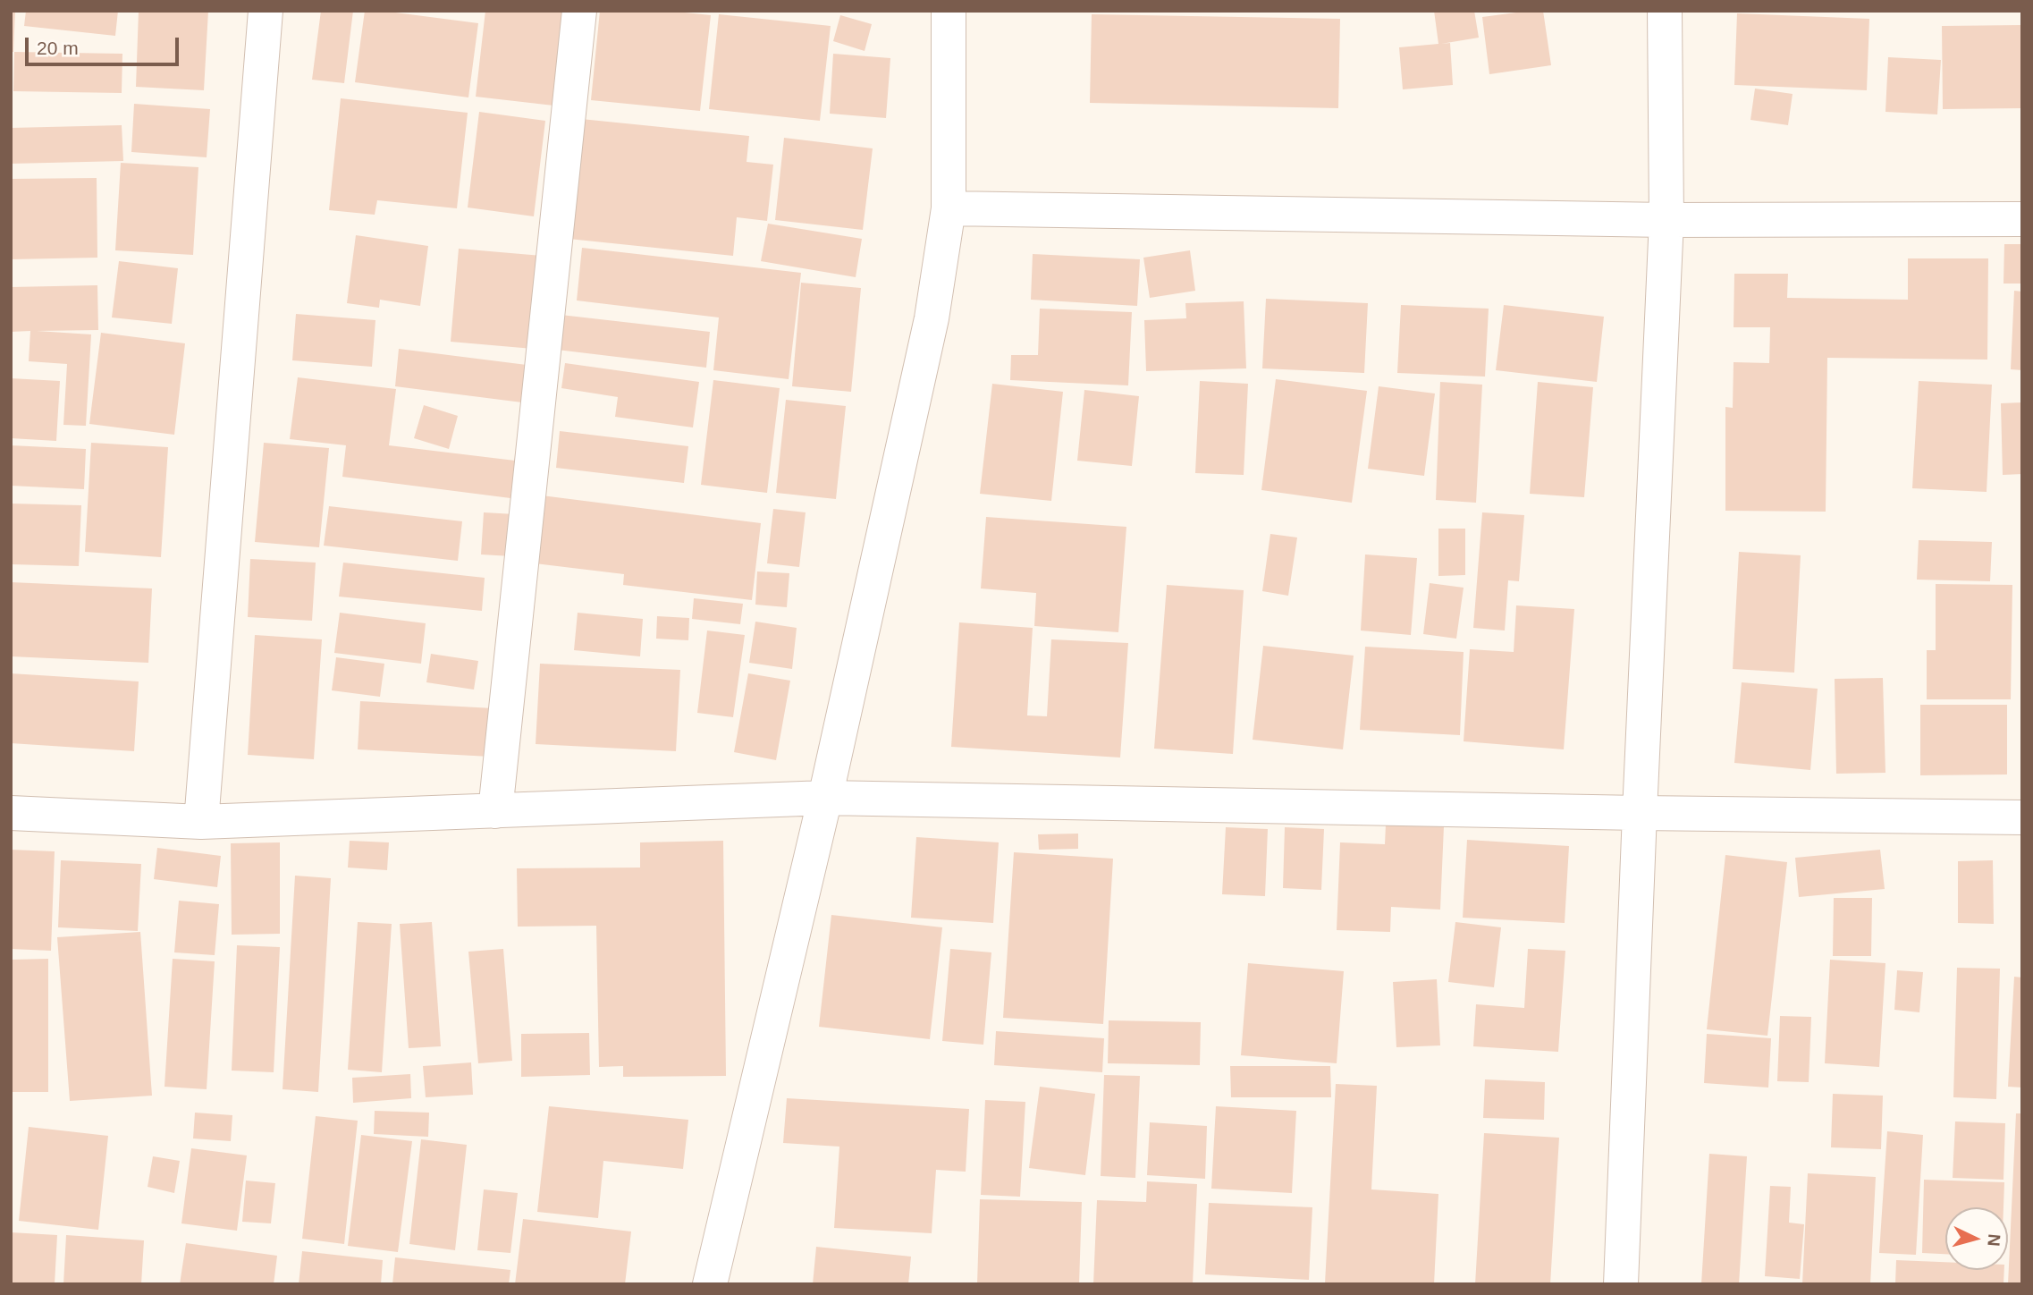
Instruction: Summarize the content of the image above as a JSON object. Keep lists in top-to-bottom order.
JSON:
{
  "scale_bar": "20 m",
  "north": "right"
}
